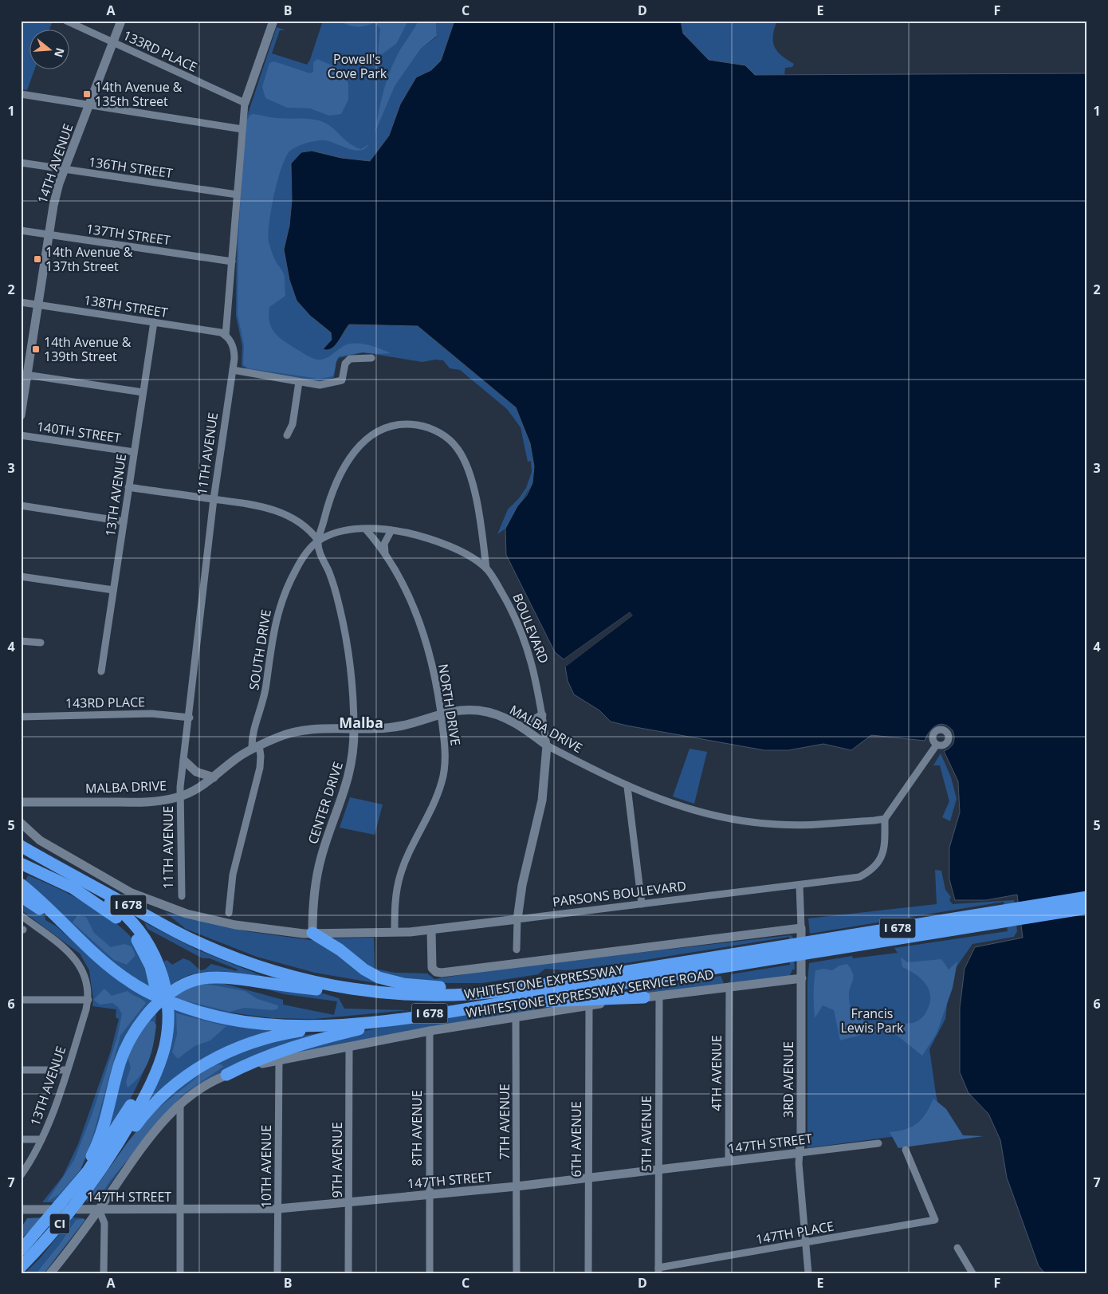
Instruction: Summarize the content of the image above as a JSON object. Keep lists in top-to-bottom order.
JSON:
{
  "streets": {
    "highway": ["I 678", "WHITESTONE EXPRESSWAY", "CI"],
    "street": [
      "133RD PLACE",
      "14TH AVENUE",
      "136TH STREET",
      "137TH STREET",
      "138TH STREET",
      "140TH STREET",
      "11TH AVENUE",
      "13TH AVENUE",
      "BOULEVARD",
      "SOUTH DRIVE",
      "143RD PLACE",
      "NORTH DRIVE",
      "MALBA DRIVE",
      "CENTER DRIVE",
      "PARSONS BOULEVARD",
      "WHITESTONE EXPRESSWAY SERVICE ROAD",
      "4TH AVENUE",
      "3RD AVENUE",
      "7TH AVENUE",
      "8TH AVENUE",
      "5TH AVENUE",
      "6TH AVENUE",
      "147TH STREET",
      "9TH AVENUE",
      "10TH AVENUE",
      "147TH PLACE"
    ]
  },
  "crossings": [
    ["133RD PLACE", "14TH AVENUE"],
    ["133RD PLACE", "11TH AVENUE"],
    ["14TH AVENUE", "136TH STREET"],
    ["14TH AVENUE", "137TH STREET"],
    ["14TH AVENUE", "138TH STREET"],
    ["136TH STREET", "11TH AVENUE"],
    ["137TH STREET", "11TH AVENUE"],
    ["138TH STREET", "11TH AVENUE"],
    ["138TH STREET", "13TH AVENUE"],
    ["140TH STREET", "13TH AVENUE"],
    ["11TH AVENUE", "143RD PLACE"],
    ["11TH AVENUE", "MALBA DRIVE"],
    ["BOULEVARD", "SOUTH DRIVE"],
    ["BOULEVARD", "NORTH DRIVE"],
    ["BOULEVARD", "MALBA DRIVE"],
    ["BOULEVARD", "CENTER DRIVE"],
    ["BOULEVARD", "PARSONS BOULEVARD"],
    ["SOUTH DRIVE", "MALBA DRIVE"],
    ["SOUTH DRIVE", "CENTER DRIVE"],
    ["NORTH DRIVE", "MALBA DRIVE"],
    ["NORTH DRIVE", "PARSONS BOULEVARD"],
    ["MALBA DRIVE", "CENTER DRIVE"],
    ["MALBA DRIVE", "PARSONS BOULEVARD"],
    ["CENTER DRIVE", "PARSONS BOULEVARD"],
    ["PARSONS BOULEVARD", "3RD AVENUE"],
    ["WHITESTONE EXPRESSWAY SERVICE ROAD", "4TH AVENUE"],
    ["WHITESTONE EXPRESSWAY SERVICE ROAD", "3RD AVENUE"],
    ["WHITESTONE EXPRESSWAY SERVICE ROAD", "7TH AVENUE"],
    ["WHITESTONE EXPRESSWAY SERVICE ROAD", "8TH AVENUE"],
    ["WHITESTONE EXPRESSWAY SERVICE ROAD", "5TH AVENUE"],
    ["WHITESTONE EXPRESSWAY SERVICE ROAD", "6TH AVENUE"],
    ["WHITESTONE EXPRESSWAY SERVICE ROAD", "147TH STREET"],
    ["WHITESTONE EXPRESSWAY SERVICE ROAD", "9TH AVENUE"],
    ["WHITESTONE EXPRESSWAY SERVICE ROAD", "10TH AVENUE"],
    ["4TH AVENUE", "147TH STREET"],
    ["3RD AVENUE", "147TH STREET"],
    ["3RD AVENUE", "147TH PLACE"],
    ["7TH AVENUE", "147TH STREET"],
    ["8TH AVENUE", "147TH STREET"],
    ["5TH AVENUE", "147TH STREET"],
    ["5TH AVENUE", "147TH PLACE"],
    ["6TH AVENUE", "147TH STREET"],
    ["147TH STREET", "9TH AVENUE"],
    ["147TH STREET", "10TH AVENUE"]
  ],
  "districts": ["Malba"],
  "parks": ["Powell's Cove Park", "Francis Lewis Park"],
  "places": {
    "transit": ["14th Avenue & 135th Street", "14th Avenue & 137th Street", "14th Avenue & 139th Street"]
  },
  "north": "right",
  "grid": {
    "columns": [
      "A",
      "B",
      "C",
      "D",
      "E",
      "F"
    ],
    "rows": [
      "1",
      "2",
      "3",
      "4",
      "5",
      "6",
      "7"
    ]
  }
}
